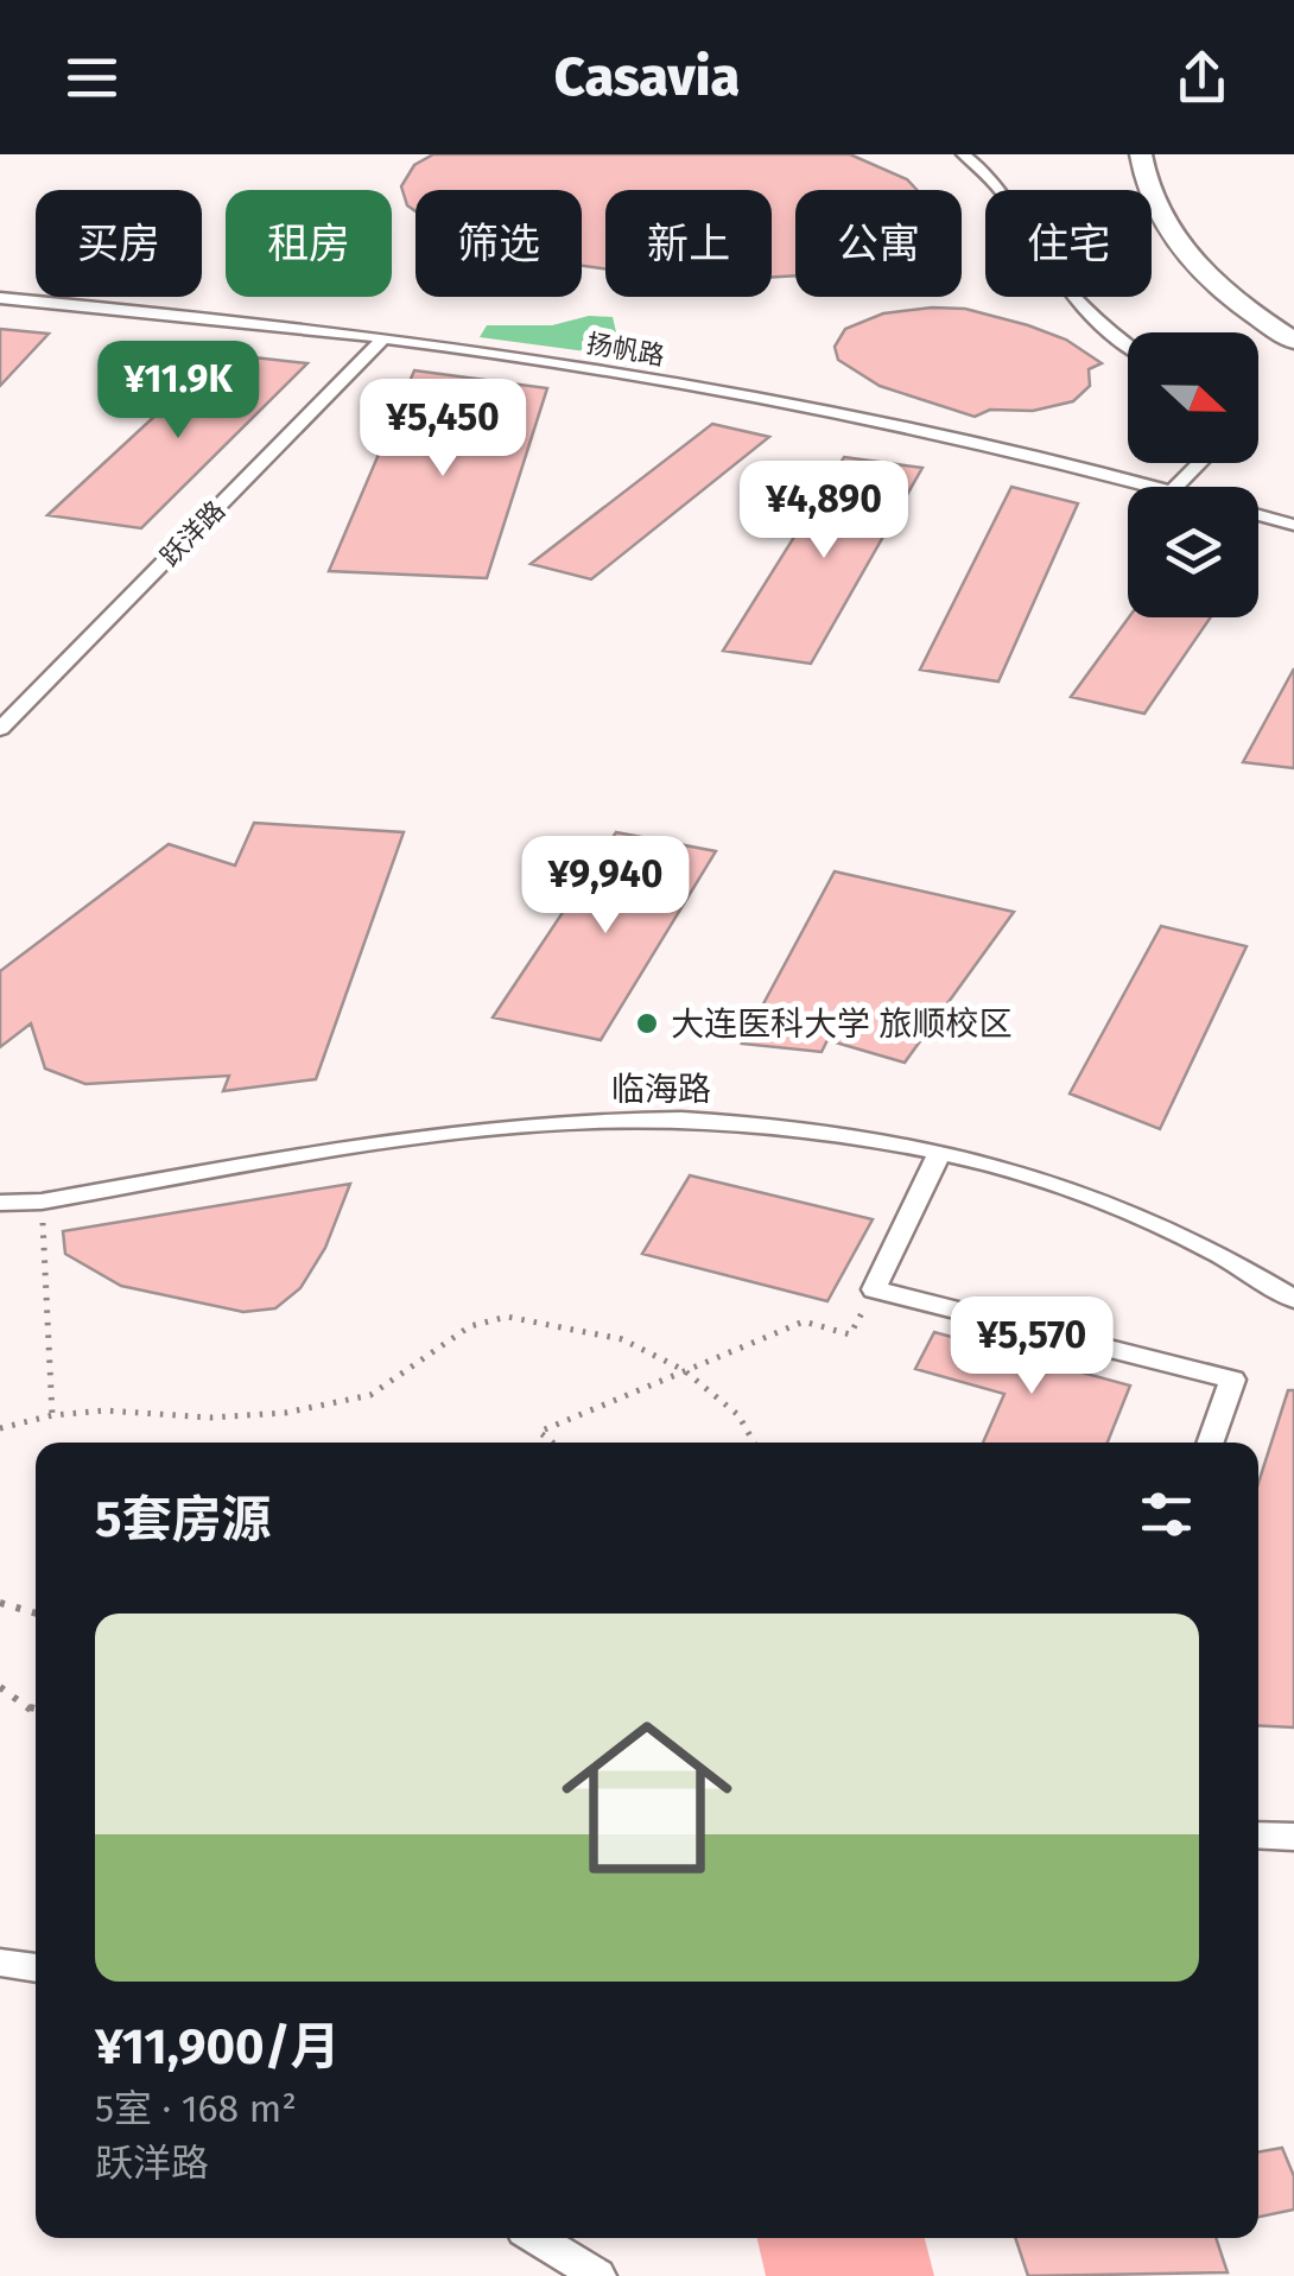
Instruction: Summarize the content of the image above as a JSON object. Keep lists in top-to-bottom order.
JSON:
{
  "streets": {
    "street": ["扬帆路", "跃洋路", "临海路"]
  },
  "crossings": [
    ["扬帆路", "跃洋路"]
  ],
  "places": ["大连医科大学 旅顺校区"],
  "north": "right",
  "page": {
    "header": "Casavia",
    "chip": [
      "买房",
      "租房",
      "筛选",
      "新上",
      "公寓",
      "住宅"
    ],
    "price": [
      "¥11.9K",
      "¥5,450",
      "¥4,890",
      "¥9,940",
      "¥5,570"
    ],
    "heading": "5套房源",
    "list": [
      {
        "name": "¥11,900/月",
        "note": "5室 · 168 m² · 跃洋路"
      }
    ]
  }
}
